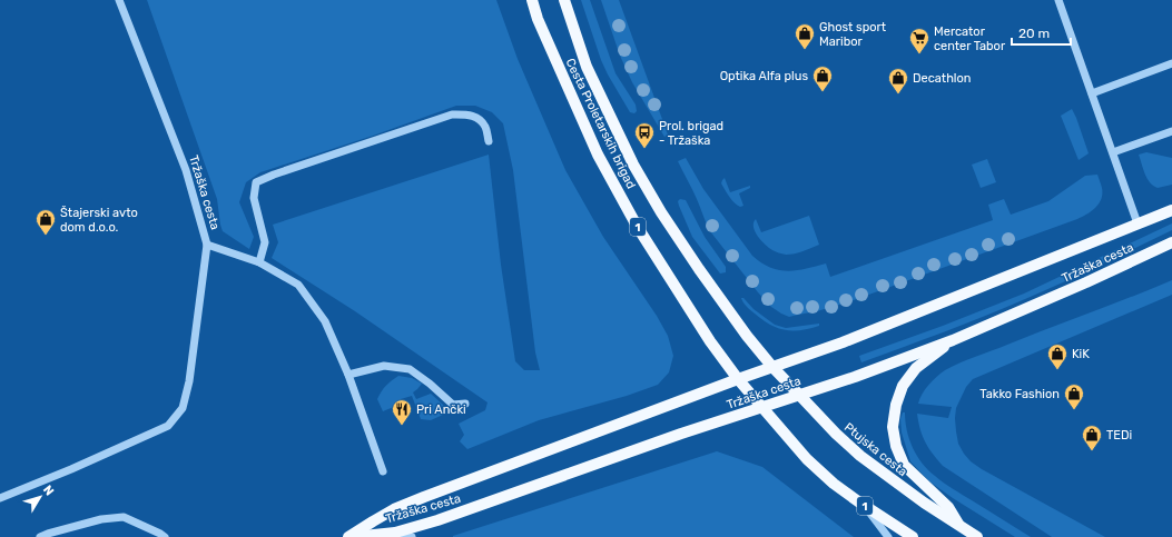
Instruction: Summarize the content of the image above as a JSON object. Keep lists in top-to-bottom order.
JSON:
{
  "streets": {
    "main road": [
      "Cesta Proletarskih brigad",
      "Tržaška cesta",
      "1",
      "Ptujska cesta"
    ]
  },
  "crossings": [
    ["Cesta Proletarskih brigad", "Tržaška cesta"],
    ["Cesta Proletarskih brigad", "1"],
    ["Cesta Proletarskih brigad", "Ptujska cesta"],
    ["Tržaška cesta", "1"],
    ["Tržaška cesta", "Ptujska cesta"]
  ],
  "places": {
    "shop": [
      "Ghost sport Maribor",
      "Optika Alfa plus",
      "Decathlon",
      "Štajerski avto dom d.o.o.",
      "KiK",
      "Takko Fashion",
      "TEDi"
    ],
    "supermarket": ["Mercator center Tabor"],
    "bus stop": ["Prol. brigad - Tržaška"],
    "restaurant": ["Pri Ančki"]
  },
  "scale_bar": "20 m",
  "north": "top right"
}
